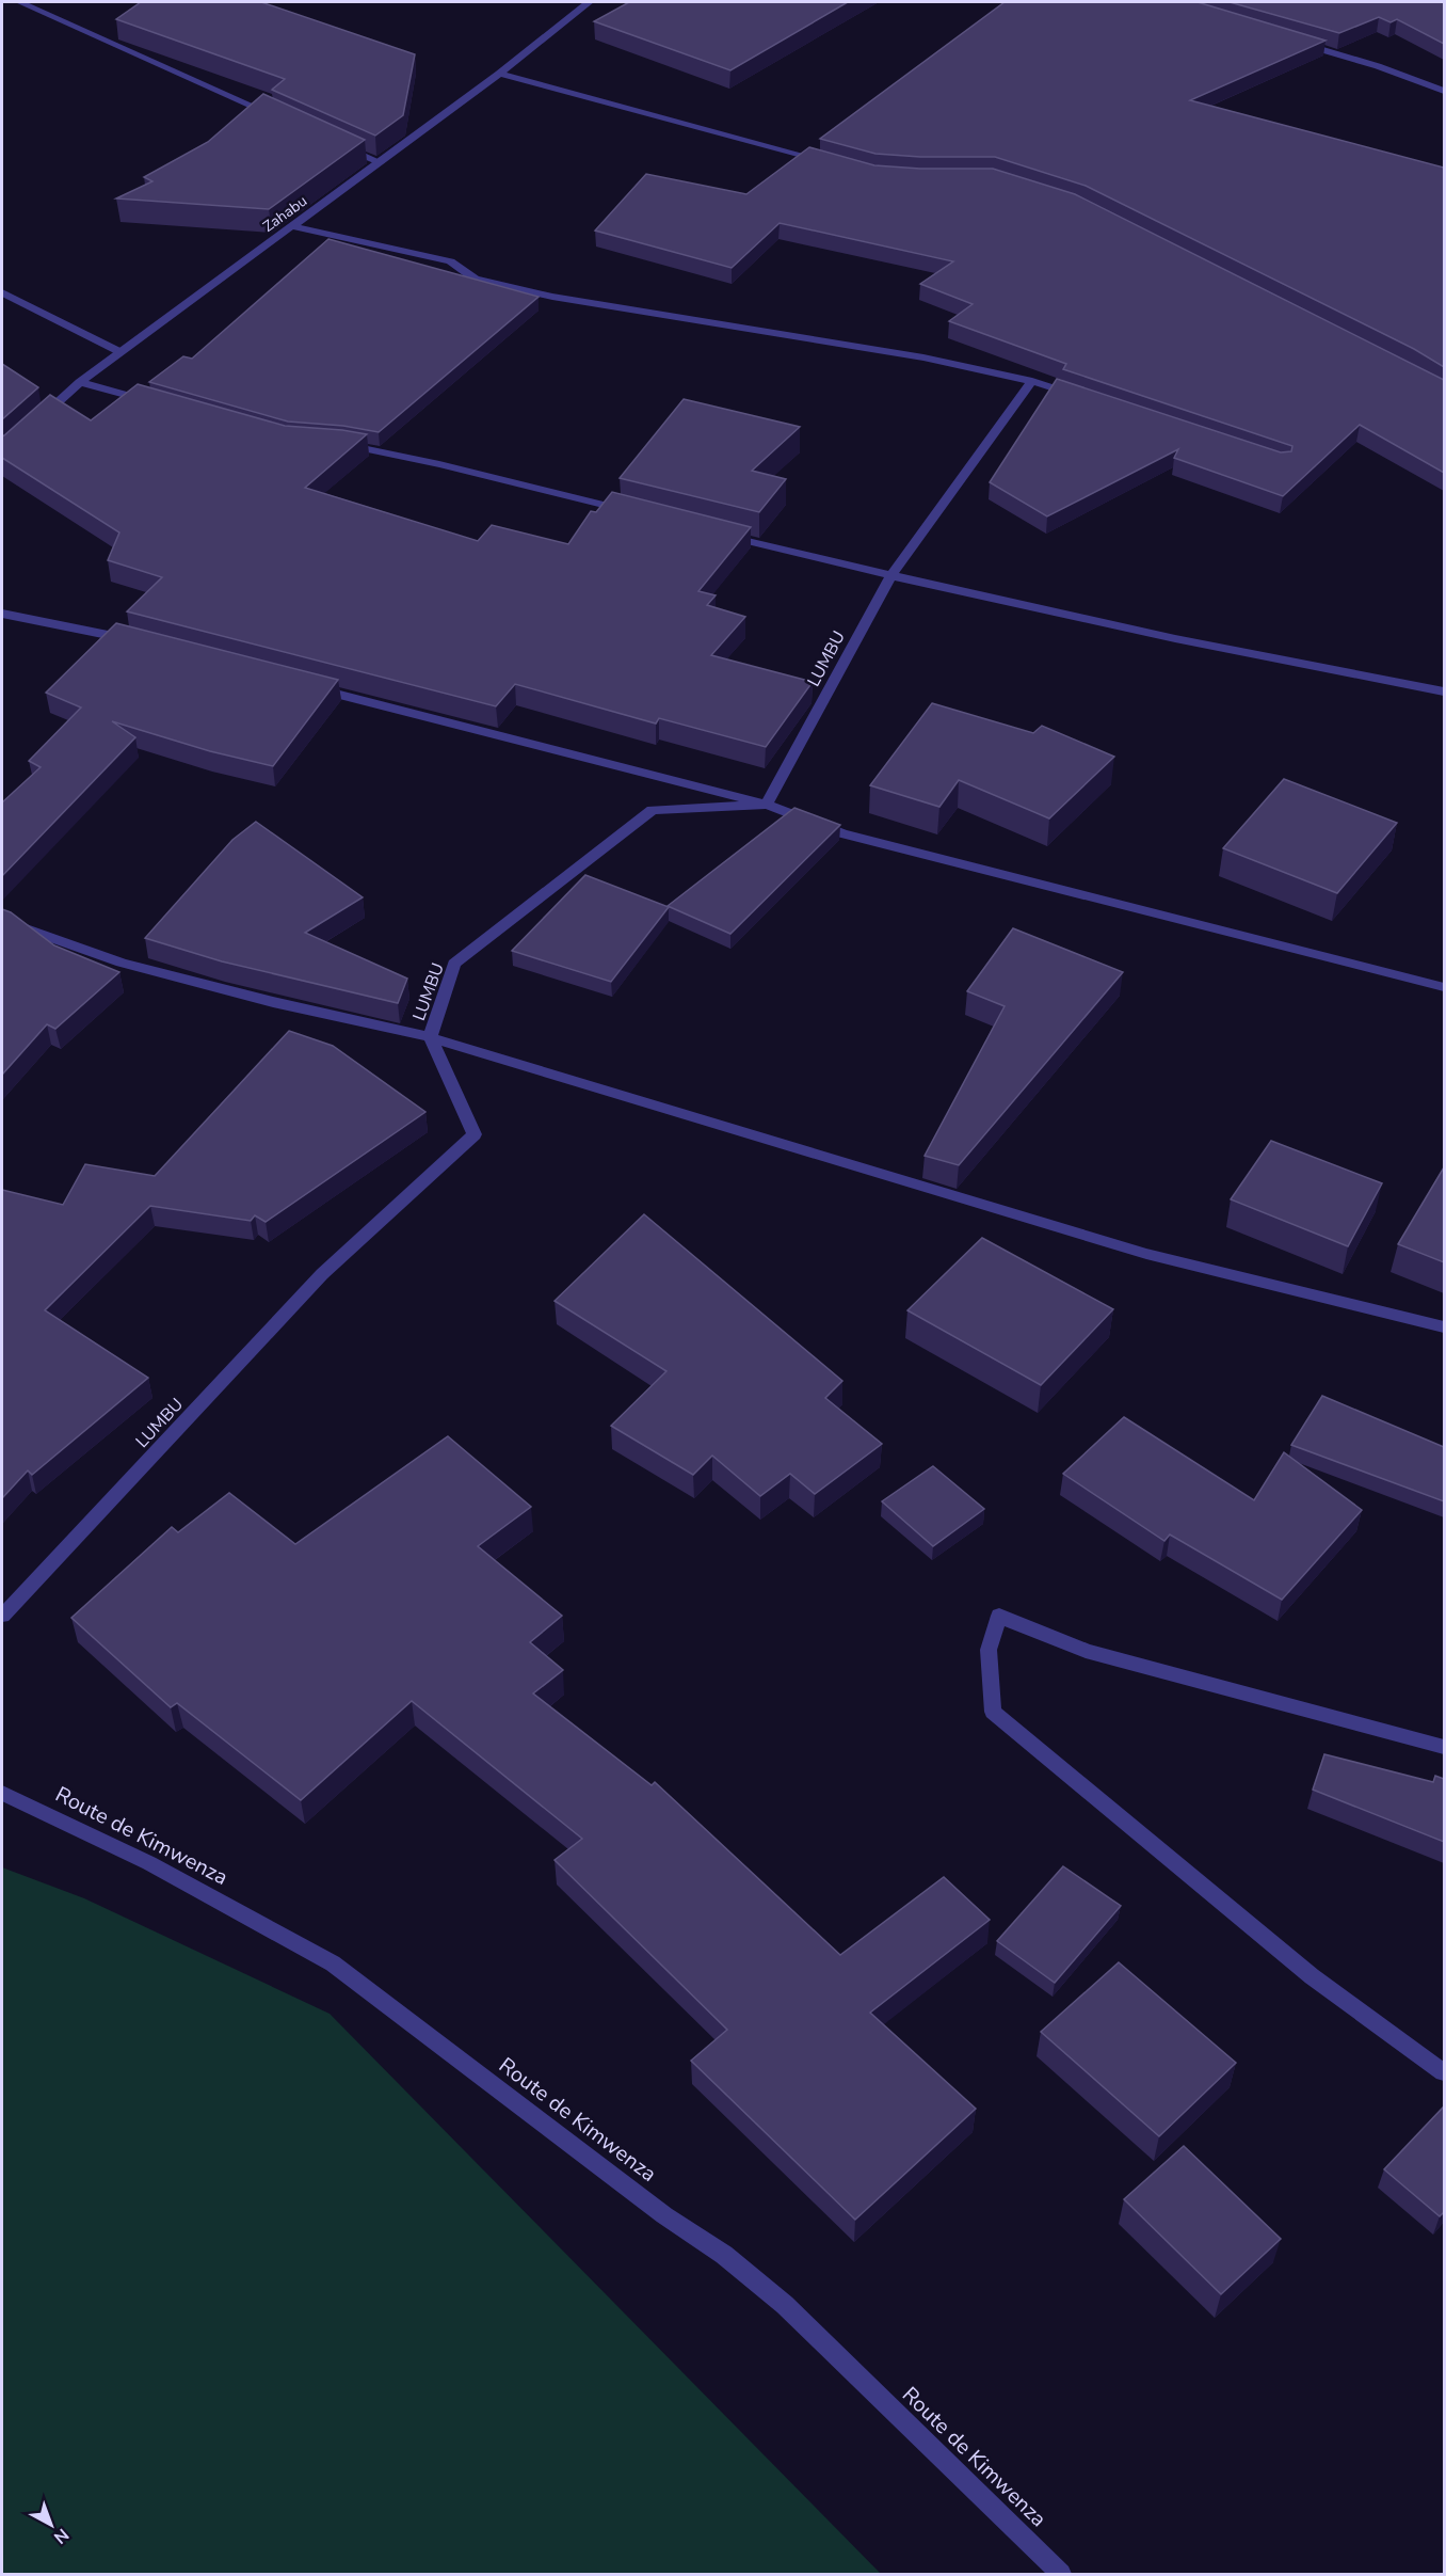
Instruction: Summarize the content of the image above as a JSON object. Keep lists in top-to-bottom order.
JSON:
{
  "streets": {
    "street": ["Zahabu", "LUMBU", "Route de Kimwenza"]
  },
  "north": "bottom right"
}
